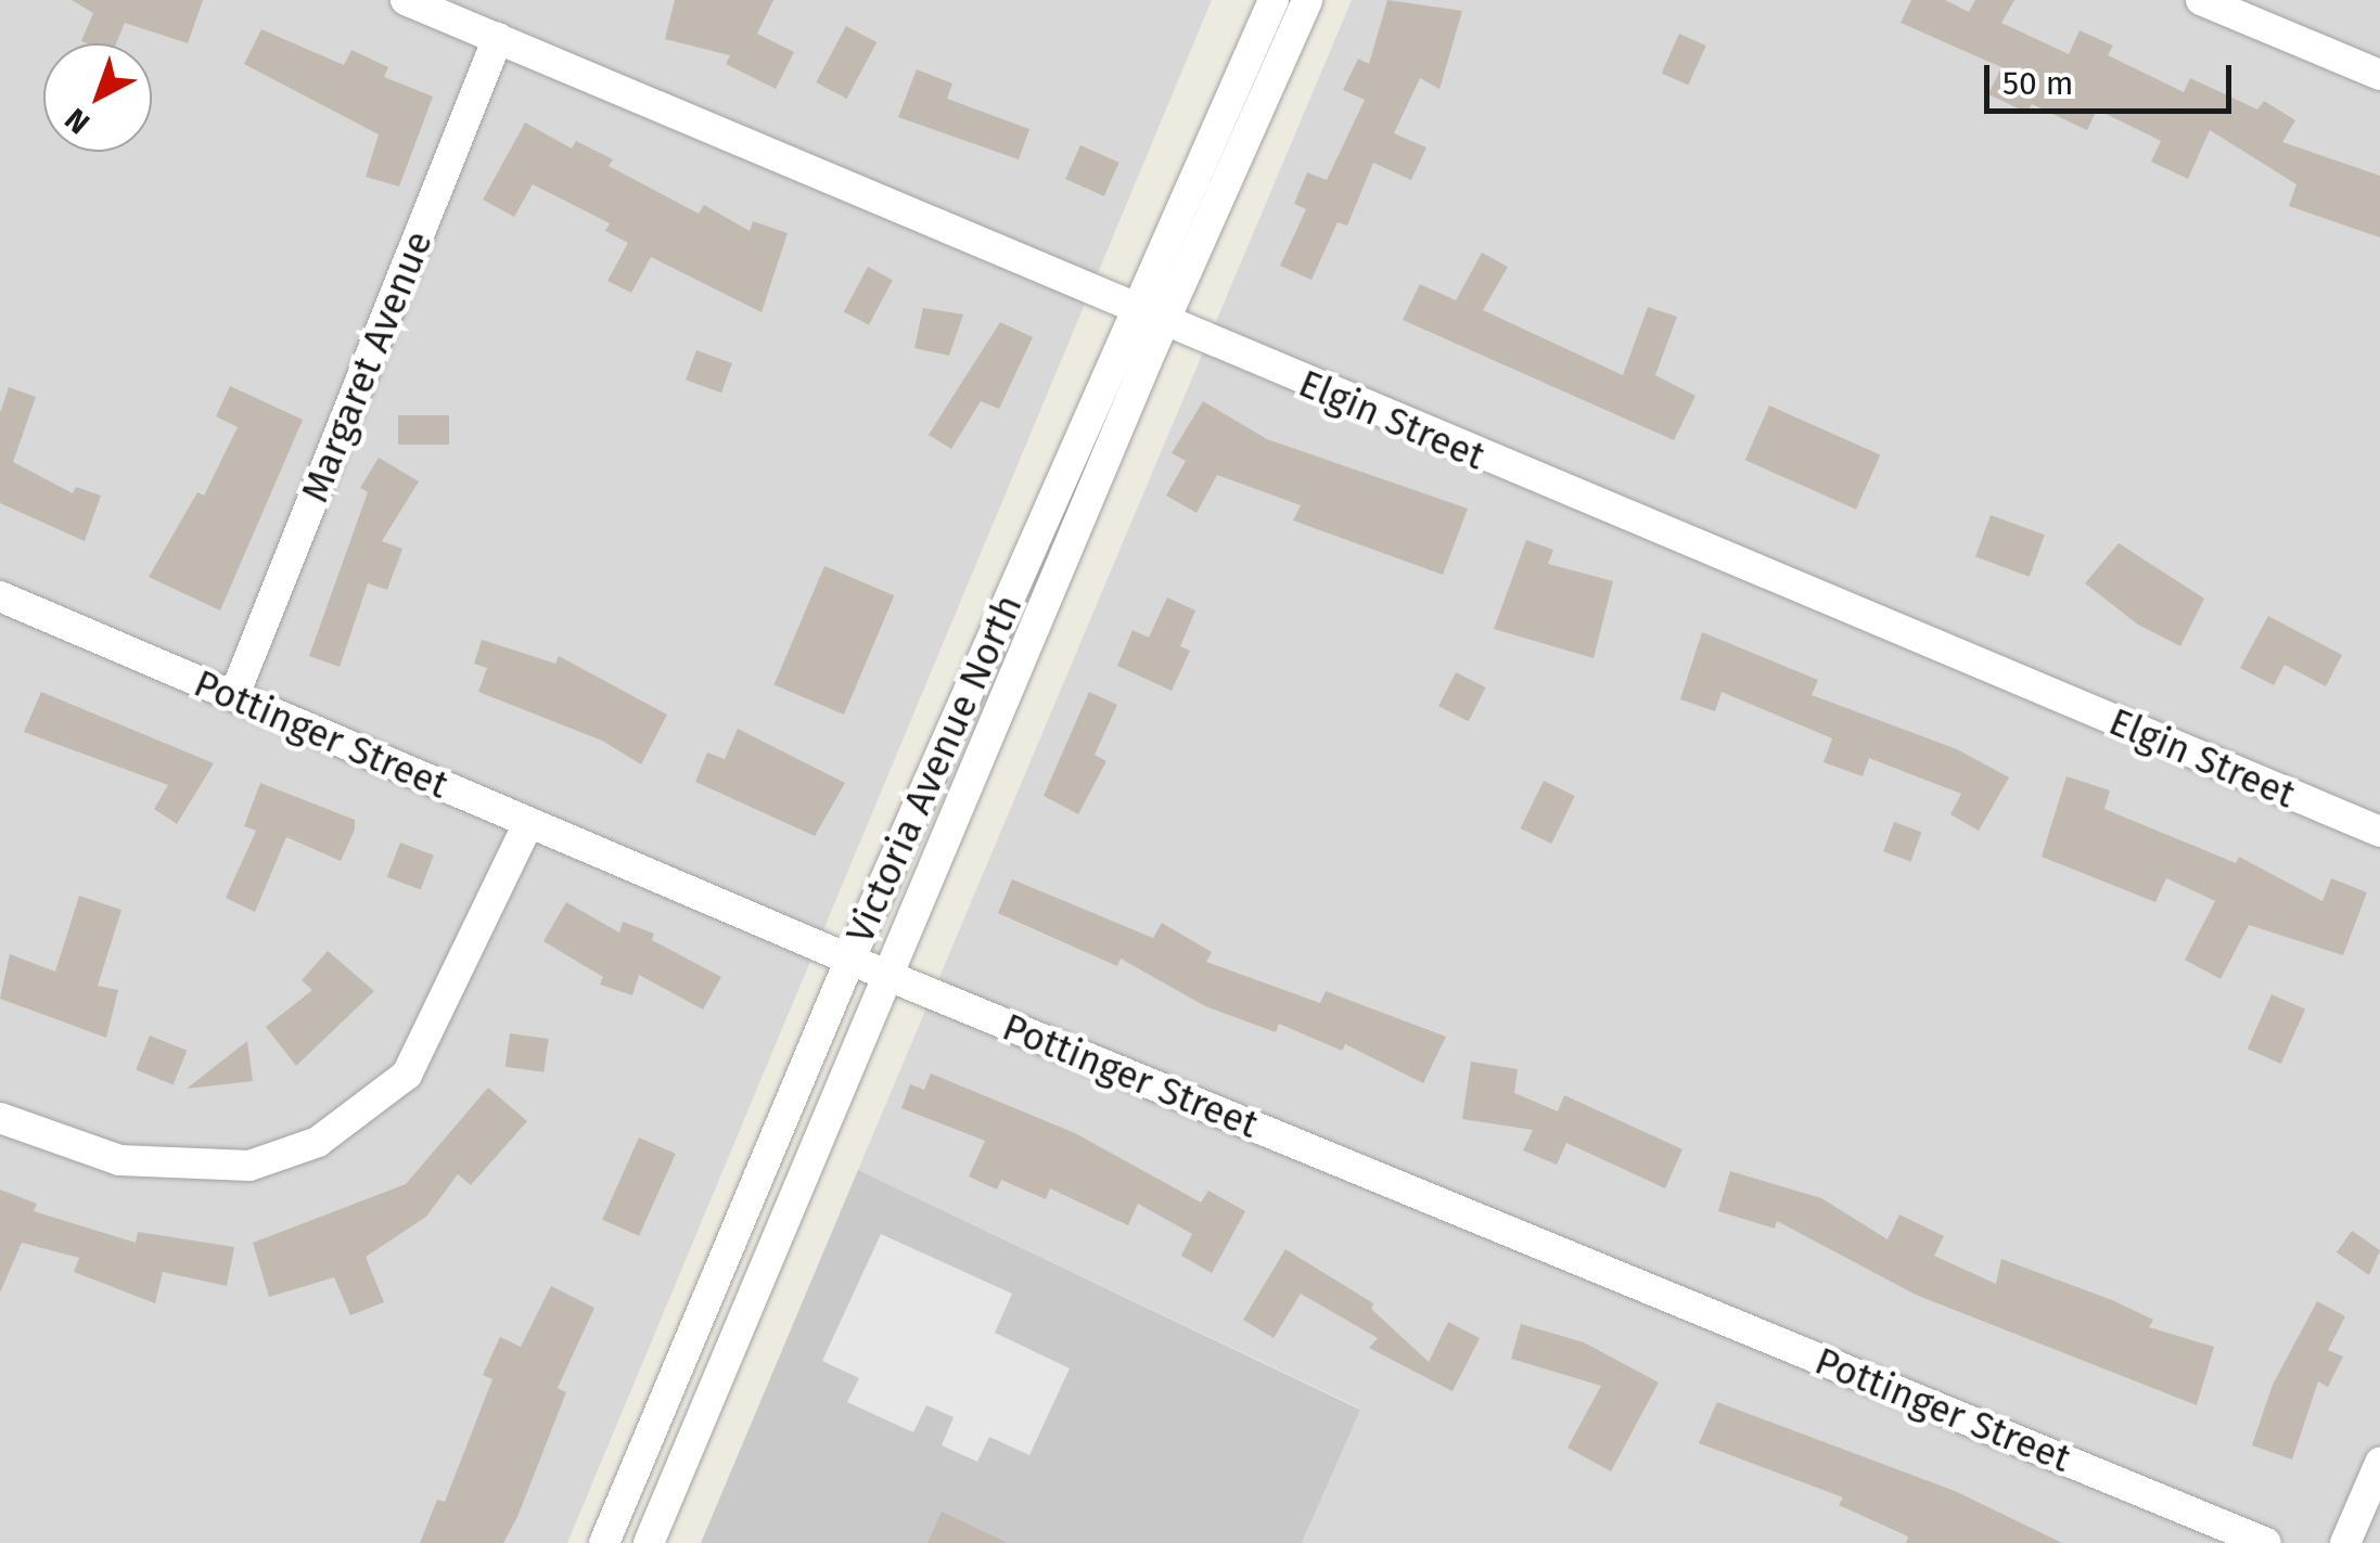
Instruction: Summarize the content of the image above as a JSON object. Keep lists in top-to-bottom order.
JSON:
{
  "streets": {
    "street": [
      "Margaret Avenue",
      "Elgin Street",
      "Pottinger Street",
      "Victoria Avenue North"
    ]
  },
  "crossings": [
    ["Margaret Avenue", "Elgin Street"],
    ["Margaret Avenue", "Pottinger Street"],
    ["Elgin Street", "Victoria Avenue North"],
    ["Pottinger Street", "Victoria Avenue North"]
  ],
  "scale_bar": "50 m",
  "north": "bottom left"
}
